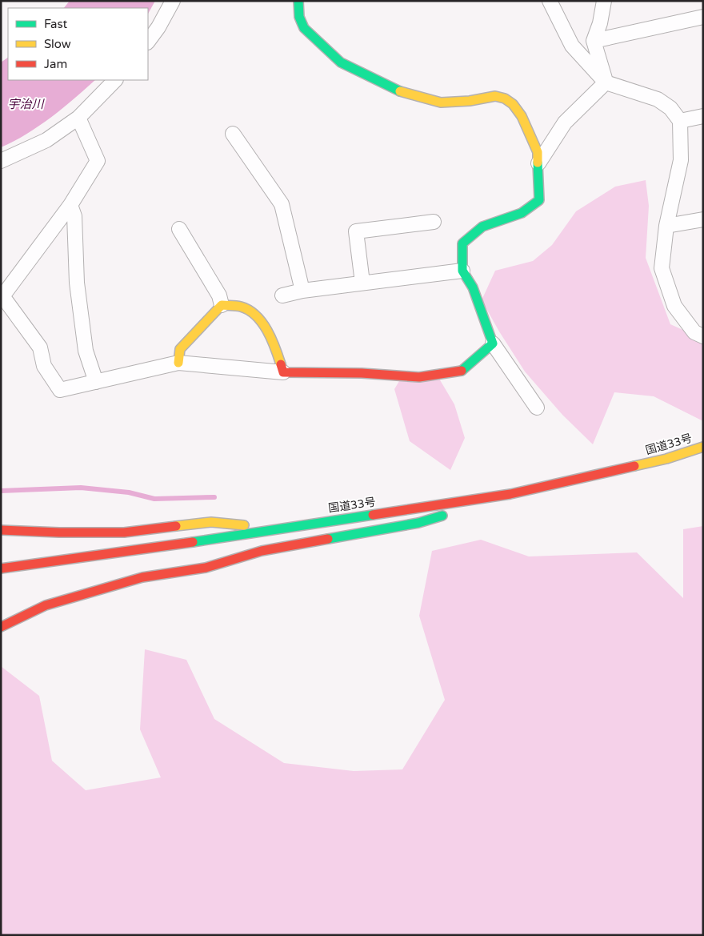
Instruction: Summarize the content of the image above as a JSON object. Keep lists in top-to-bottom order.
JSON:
{
  "streets": {
    "main road": ["国道33号"]
  },
  "water": ["宇治川"],
  "legend": ["Fast", "Slow", "Jam"]
}
